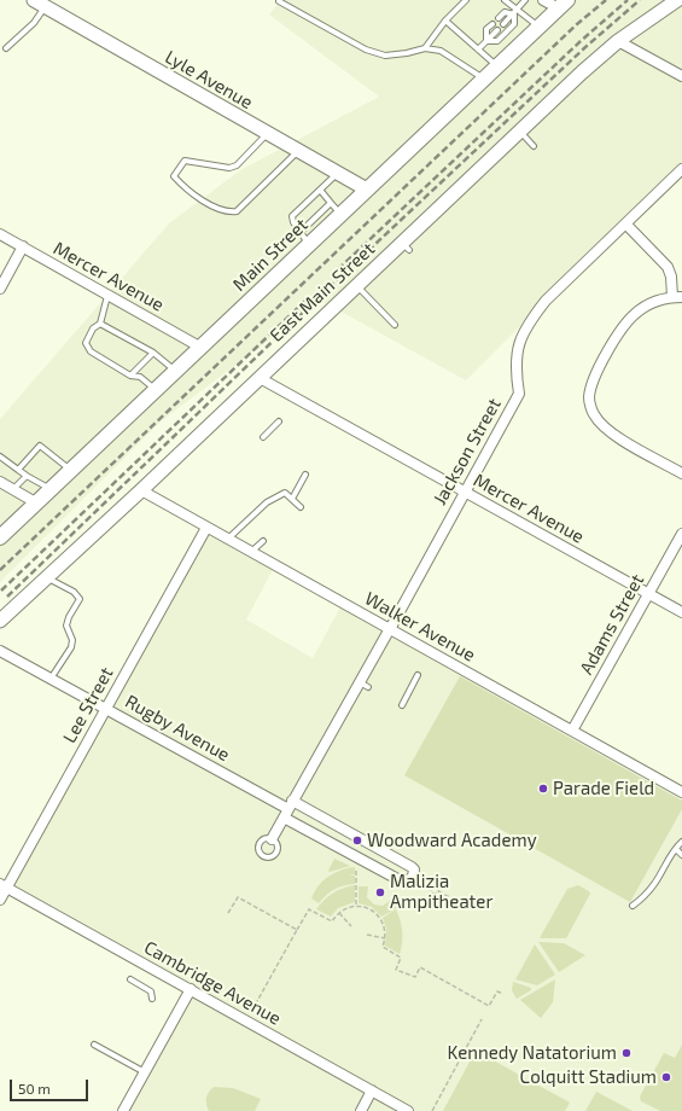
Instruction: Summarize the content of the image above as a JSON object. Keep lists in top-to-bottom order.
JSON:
{
  "streets": {
    "main road": ["Main Street"],
    "street": [
      "Lyle Avenue",
      "Mercer Avenue",
      "East Main Street",
      "Jackson Street",
      "Adams Street",
      "Walker Avenue",
      "Lee Street",
      "Rugby Avenue",
      "Cambridge Avenue"
    ]
  },
  "crossings": [
    ["Lyle Avenue", "Main Street"],
    ["Main Street", "Mercer Avenue"],
    ["Mercer Avenue", "East Main Street"],
    ["Mercer Avenue", "Jackson Street"],
    ["Mercer Avenue", "Adams Street"],
    ["East Main Street", "Walker Avenue"],
    ["Jackson Street", "Walker Avenue"],
    ["Jackson Street", "Rugby Avenue"],
    ["Adams Street", "Walker Avenue"],
    ["Walker Avenue", "Lee Street"],
    ["Lee Street", "Rugby Avenue"],
    ["Lee Street", "Cambridge Avenue"]
  ],
  "places": [
    "Parade Field",
    "Woodward Academy",
    "Malizia Ampitheater",
    "Kennedy Natatorium",
    "Colquitt Stadium"
  ],
  "scale_bar": "50 m"
}
